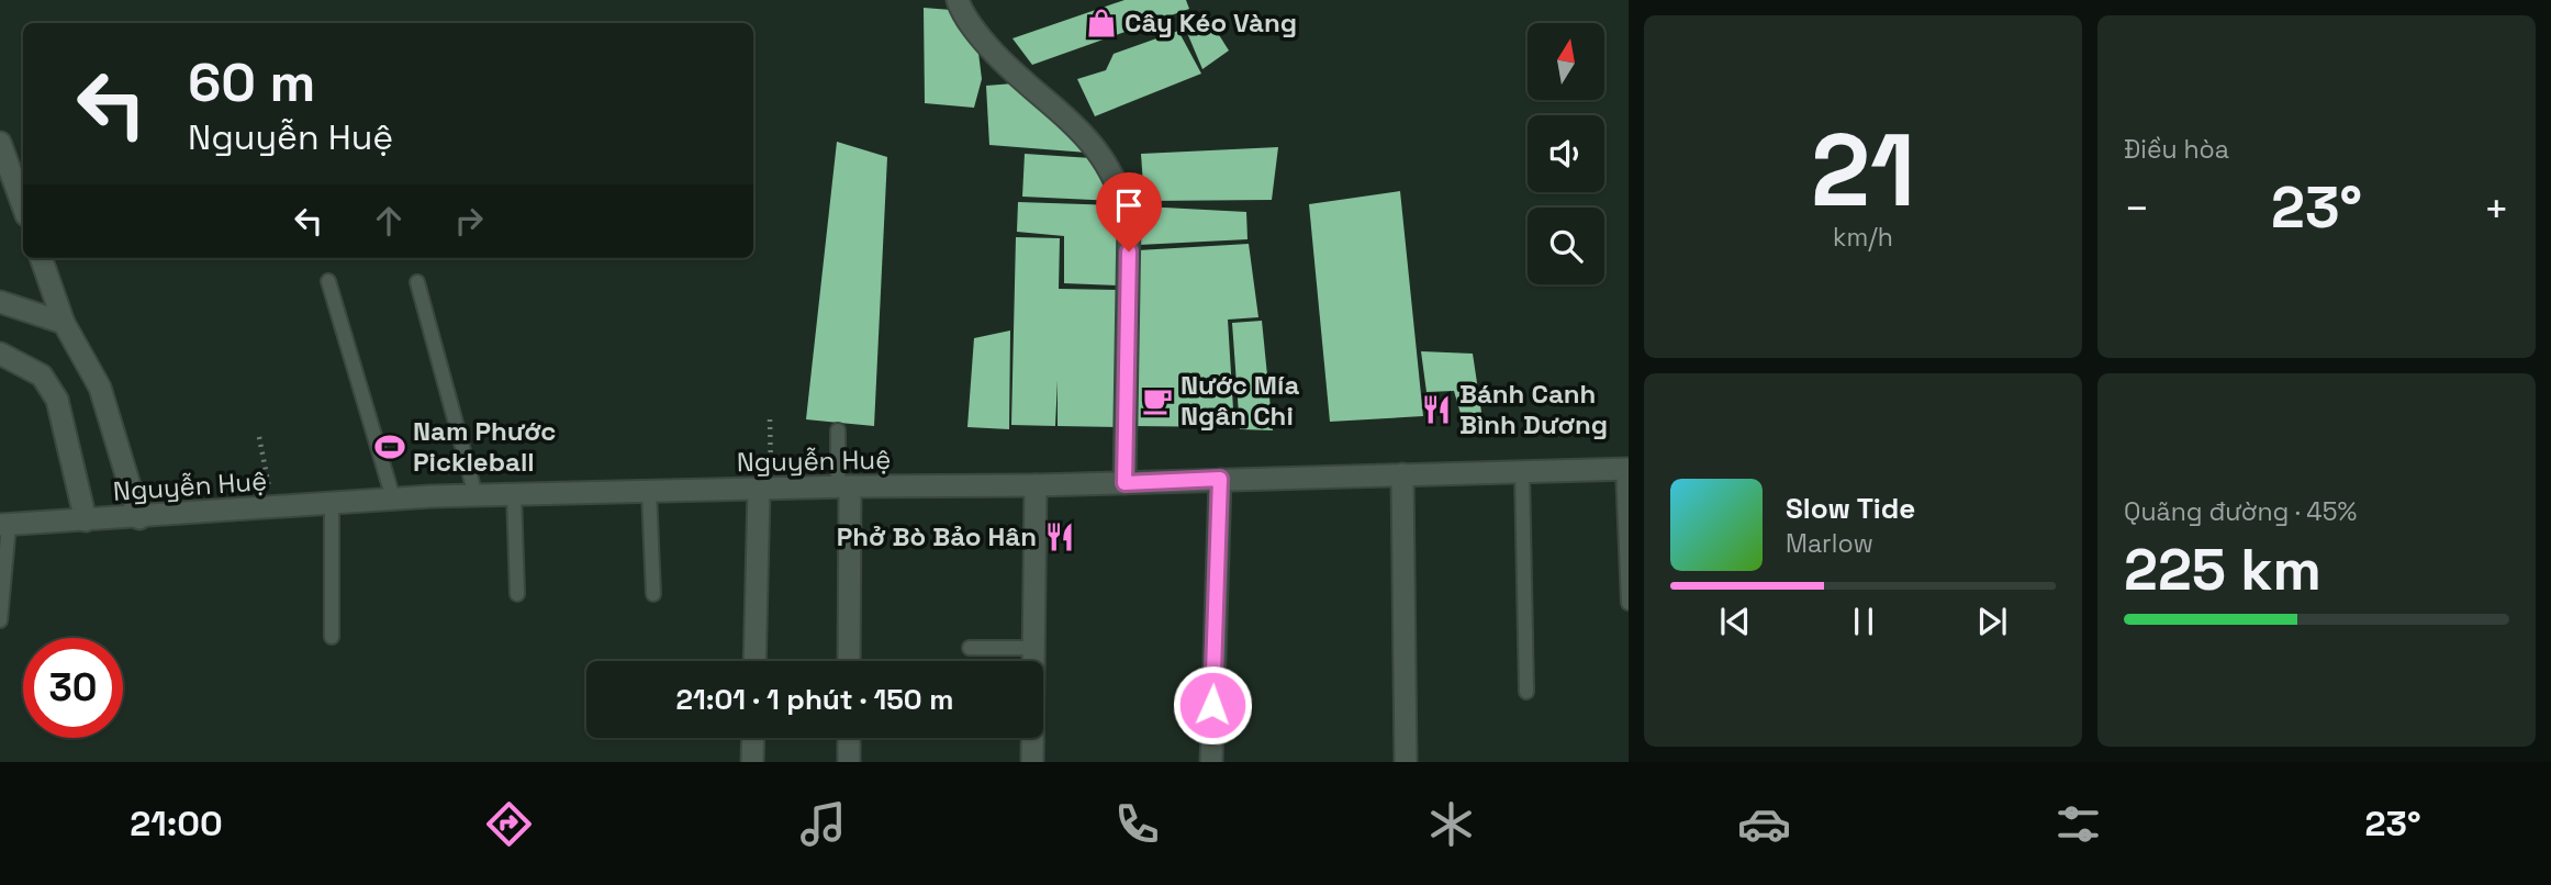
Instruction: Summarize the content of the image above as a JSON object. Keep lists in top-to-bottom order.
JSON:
{
  "streets": {
    "street": ["Nguyễn Huệ"]
  },
  "places": {
    "shop": ["Cây Kéo Vàng"],
    "cafe": ["Nước Mía Ngân Chi"],
    "restaurant": ["Bánh Canh Bình Dương", "Phở Bò Bảo Hân"],
    "sports": ["Nam Phước Pickleball"]
  },
  "north": "top",
  "page": {
    "tile": [
      ["21", "km/h"],
      "Điều hòa",
      ["Quãng đường · 45%", "225 km"]
    ],
    "turn": ["60 m", "Nguyễn Huệ"],
    "heat": ["−", "23°", "+"],
    "song": ["Slow Tide", "Marlow"],
    "limit": "30",
    "trip": "21:01 · 1 phút · 150 m",
    "tabs": ["21:00", "23°"]
  }
}
